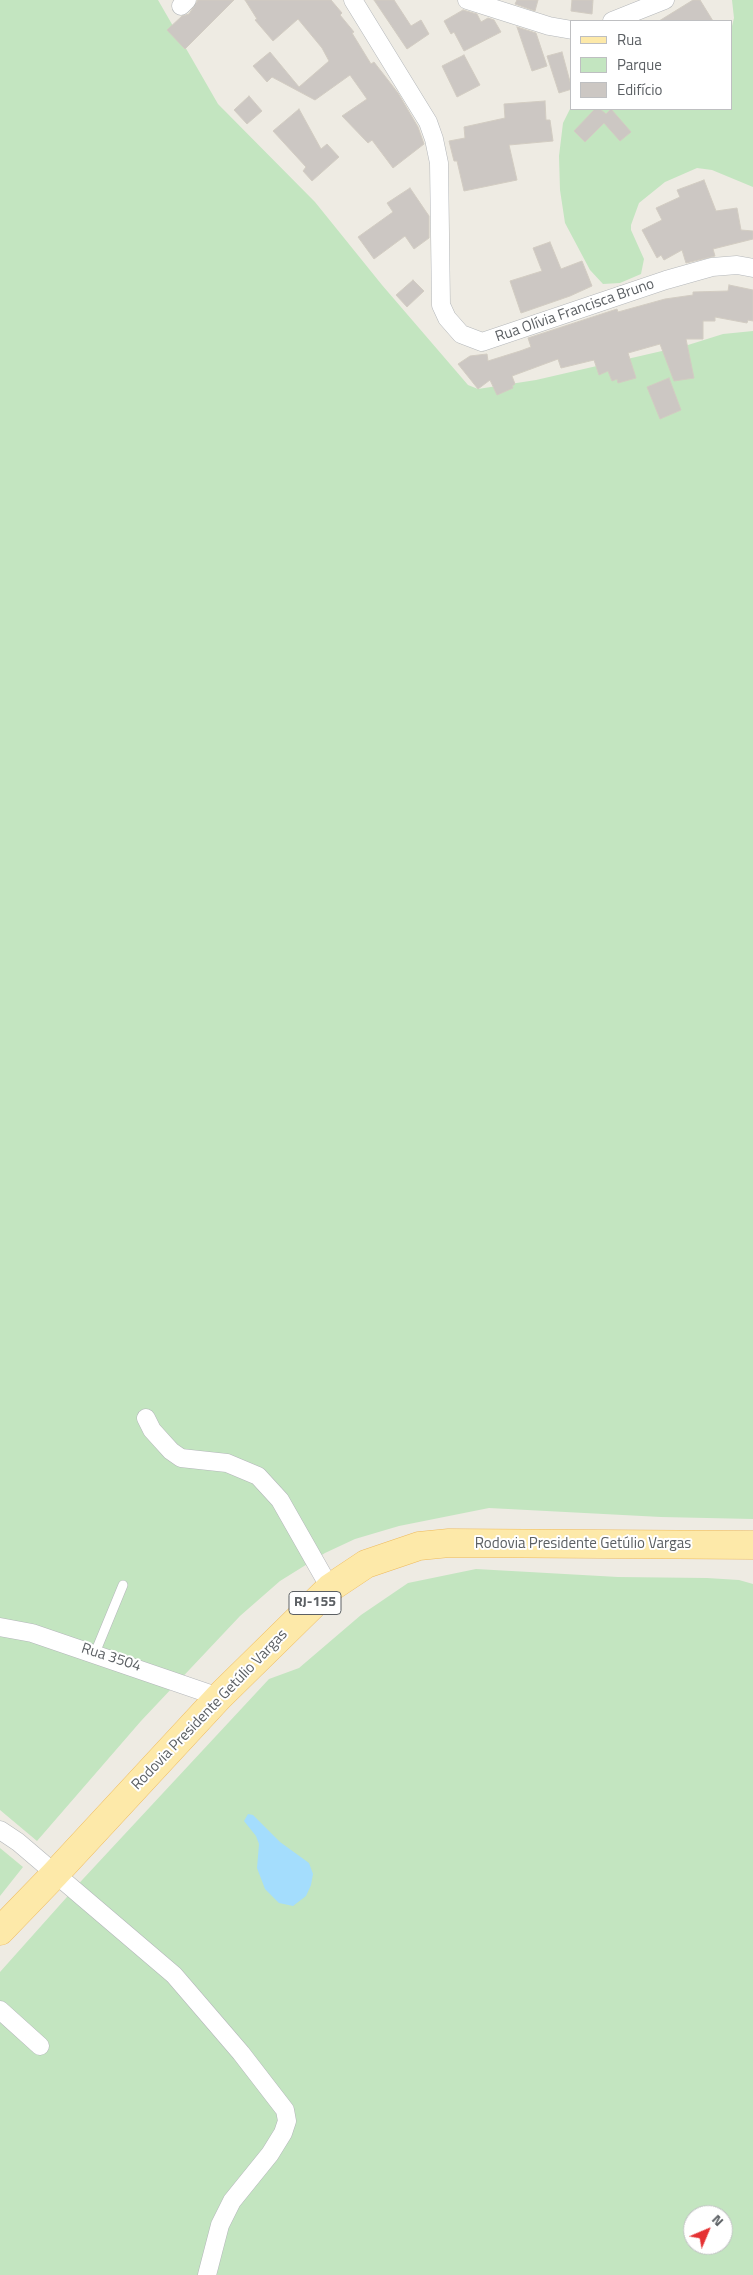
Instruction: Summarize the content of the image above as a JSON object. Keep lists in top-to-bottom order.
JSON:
{
  "streets": {
    "main road": ["Rodovia Presidente Getúlio Vargas", "RJ-155"],
    "street": ["Rua Olívia Francisca Bruno", "Rua 3504"]
  },
  "crossings": [
    ["Rodovia Presidente Getúlio Vargas", "Rua 3504"]
  ],
  "legend": ["Rua", "Parque", "Edifício"],
  "north": "top right"
}
